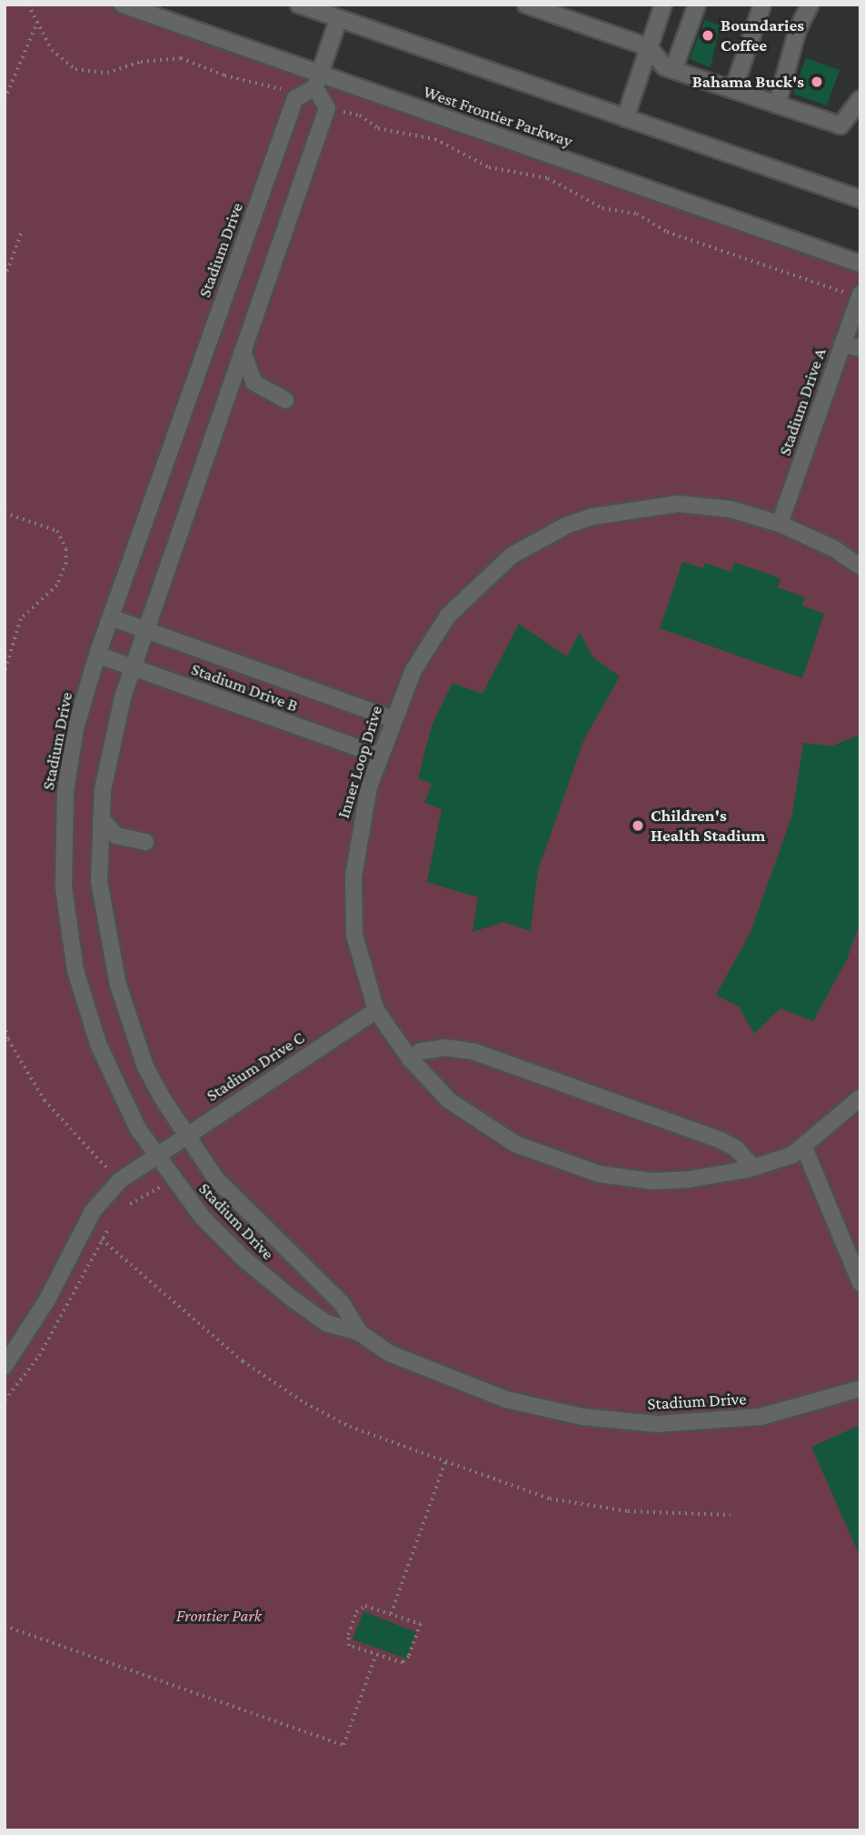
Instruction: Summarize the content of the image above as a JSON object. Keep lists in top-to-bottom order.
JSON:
{
  "streets": {
    "street": [
      "West Frontier Parkway",
      "Stadium Drive",
      "Stadium Drive A",
      "Stadium Drive B",
      "Inner Loop Drive",
      "Stadium Drive C"
    ]
  },
  "crossings": [
    ["Stadium Drive", "Stadium Drive B"],
    ["Stadium Drive", "Stadium Drive C"],
    ["Stadium Drive A", "Inner Loop Drive"],
    ["Stadium Drive B", "Inner Loop Drive"],
    ["Inner Loop Drive", "Stadium Drive C"]
  ],
  "parks": ["Frontier Park"],
  "places": ["Boundaries Coffee", "Bahama Buck's", "Children's Health Stadium"]
}
